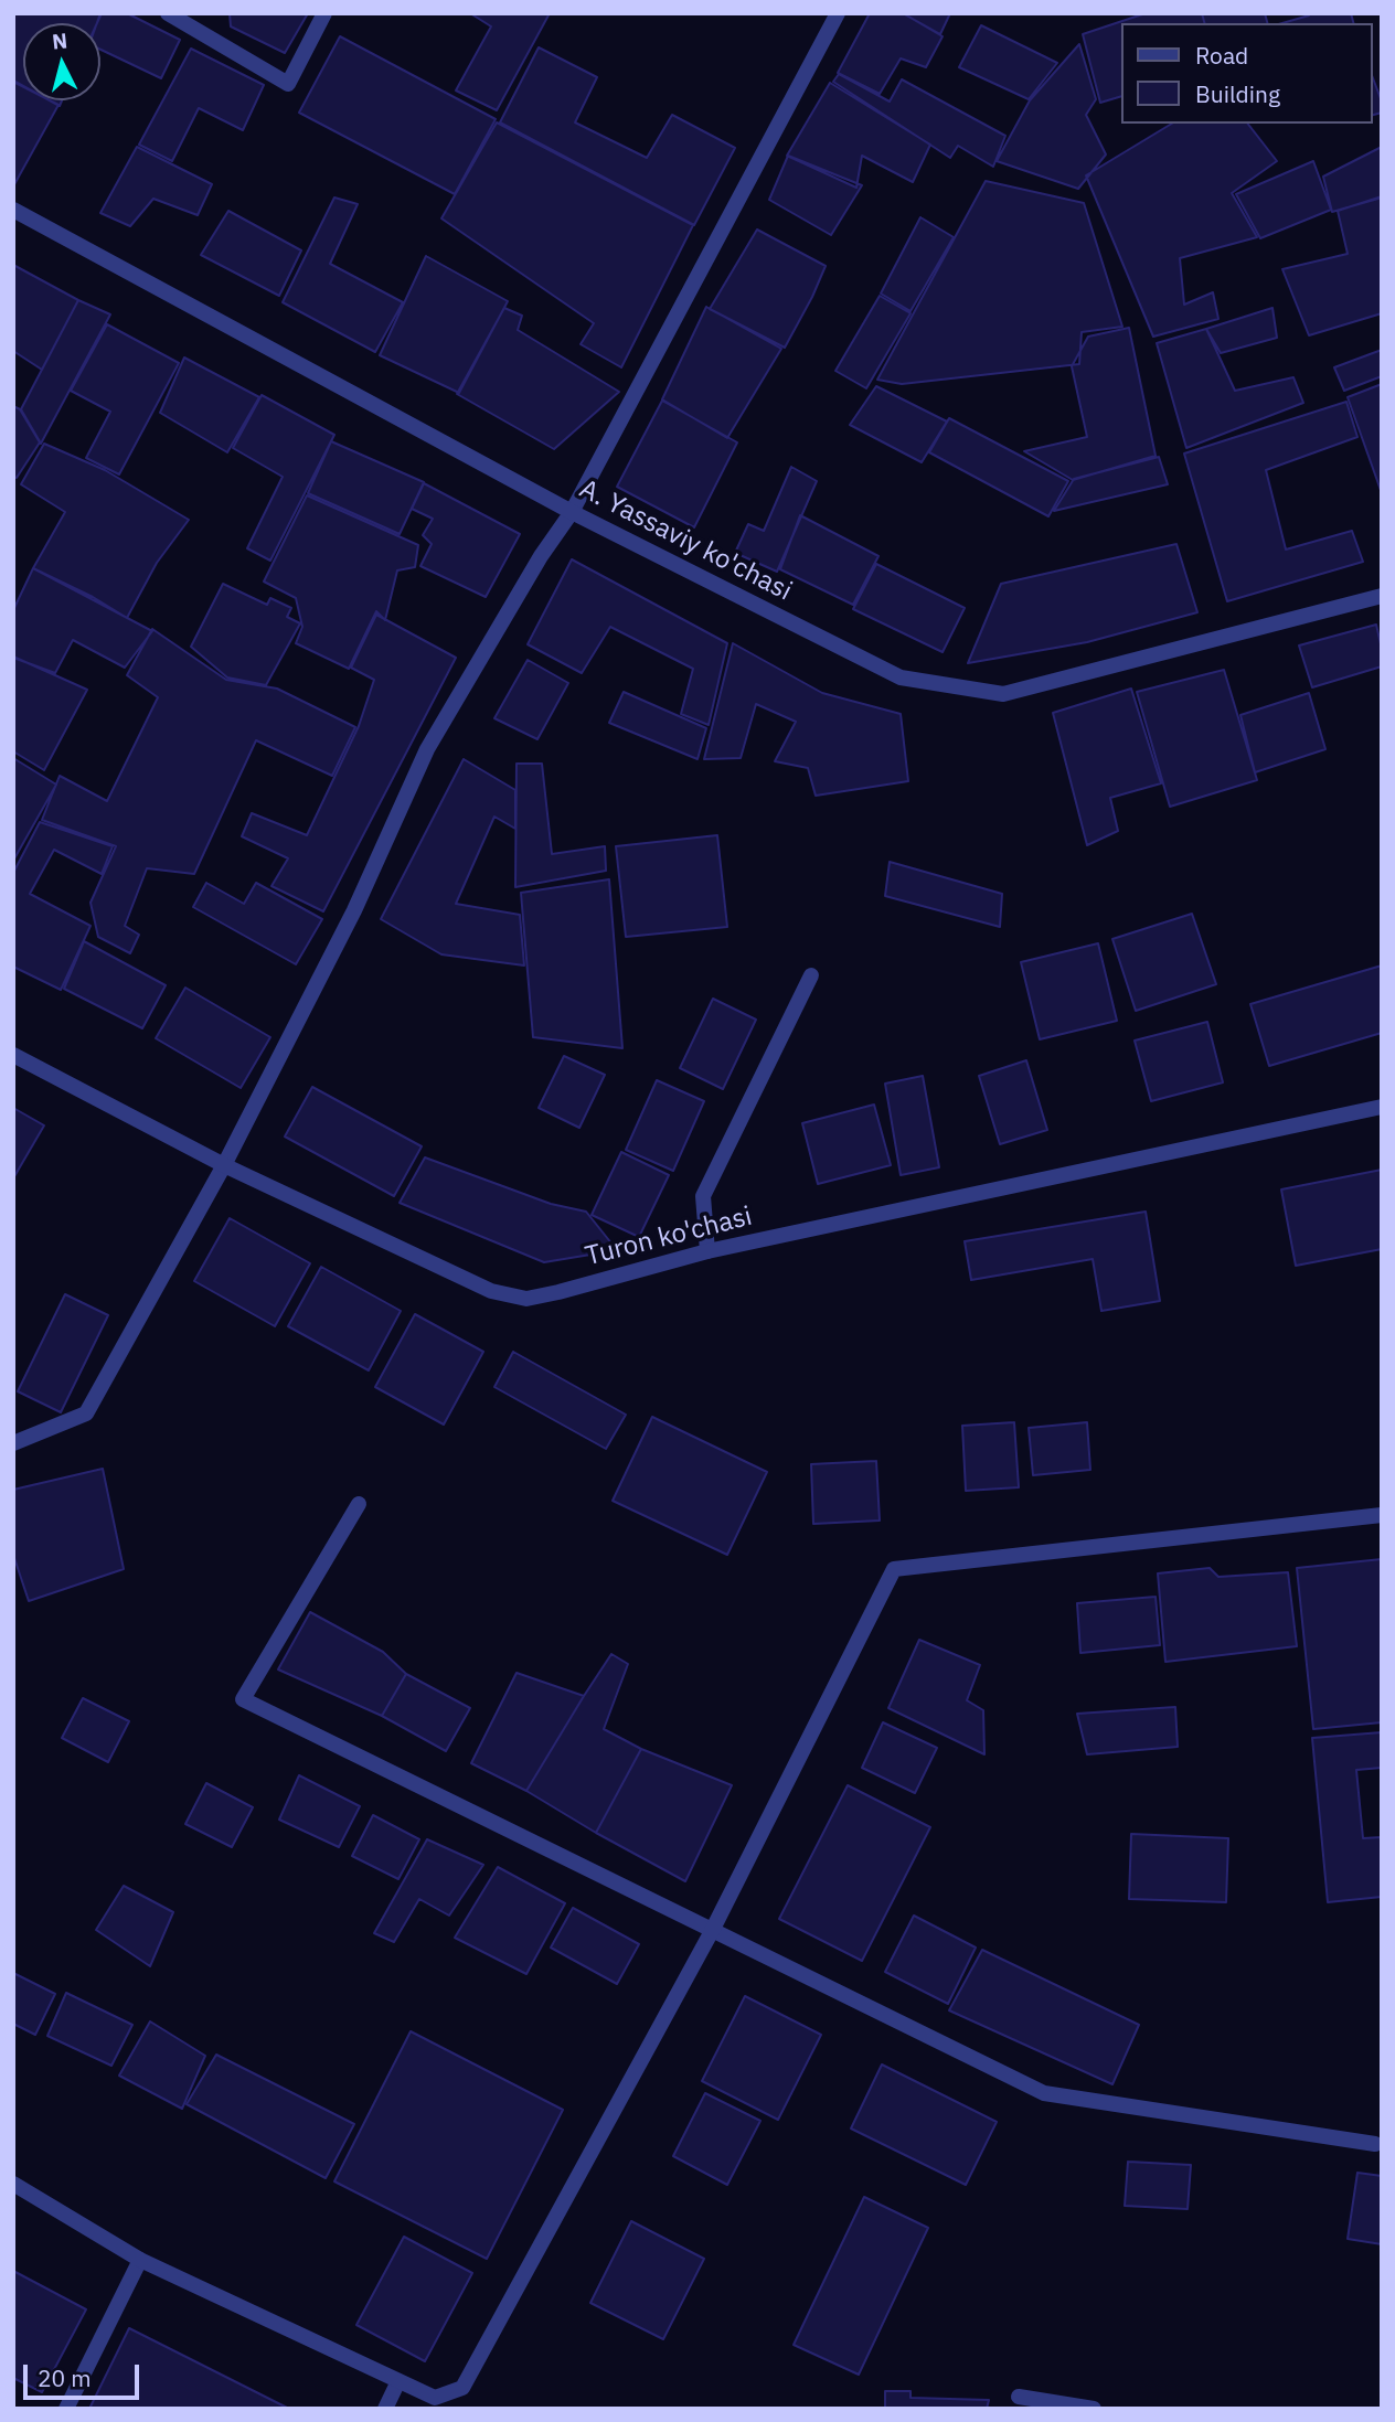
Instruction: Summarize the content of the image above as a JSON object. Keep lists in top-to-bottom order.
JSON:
{
  "streets": {
    "street": ["A. Yassaviy ko'chasi", "Turon ko'chasi"]
  },
  "legend": ["Road", "Building"],
  "scale_bar": "20 m",
  "north": "top"
}
